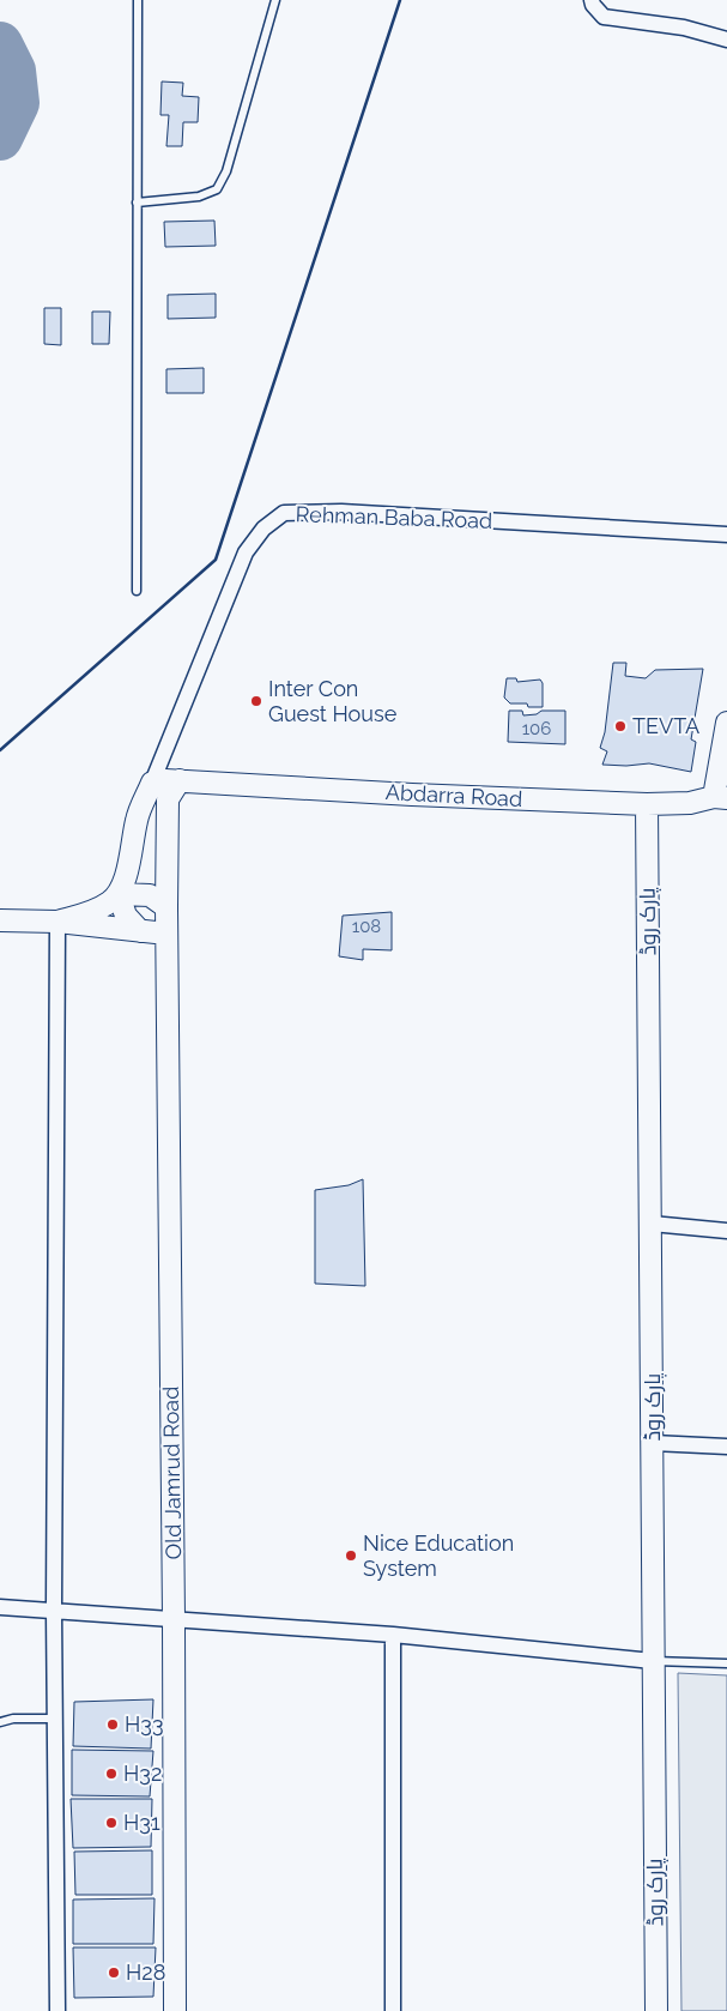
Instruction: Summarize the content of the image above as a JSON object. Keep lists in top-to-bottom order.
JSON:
{
  "streets": {
    "street": [
      "Rehman Baba Road",
      "Abdarra Road",
      "پارک روڈ",
      "Old Jamrud Road"
    ]
  },
  "crossings": [
    ["Abdarra Road", "پارک روڈ"],
    ["Abdarra Road", "Old Jamrud Road"]
  ],
  "places": [
    "Inter Con Guest House",
    "TEVTA",
    "Nice Education System",
    "H33",
    "H32",
    "H31",
    "H28"
  ],
  "house_numbers": ["106", "108"]
}
